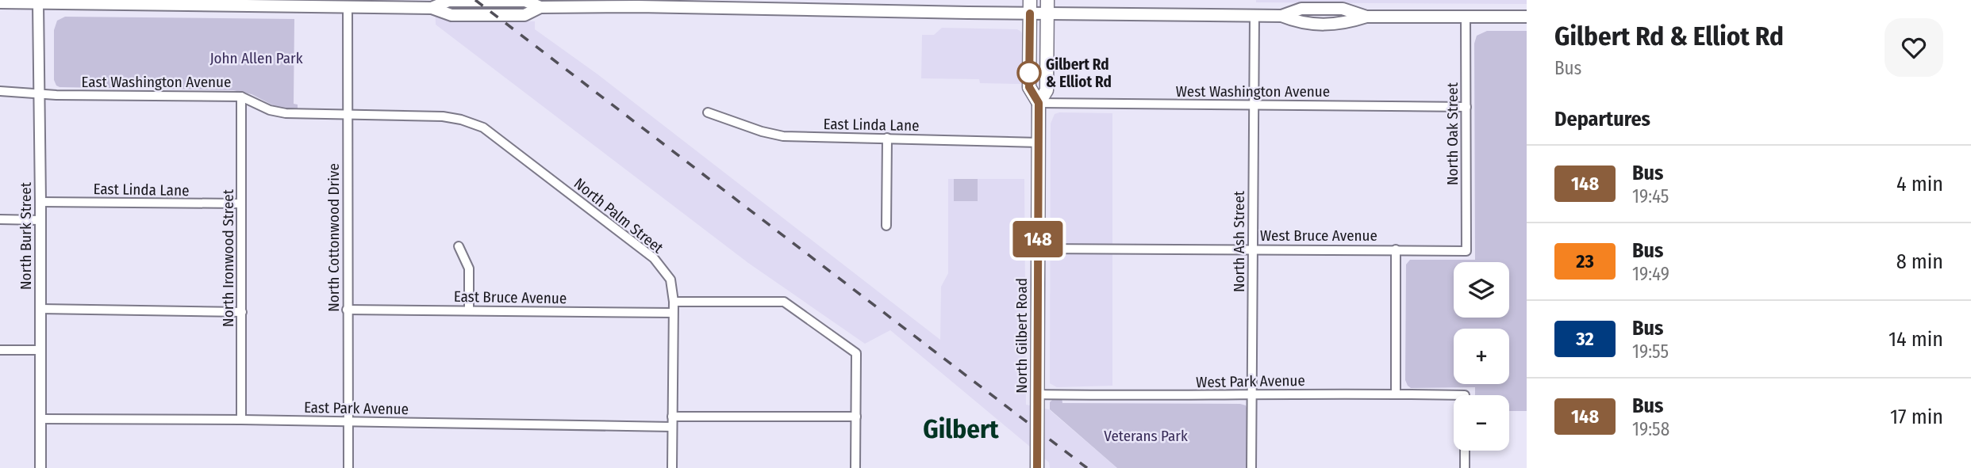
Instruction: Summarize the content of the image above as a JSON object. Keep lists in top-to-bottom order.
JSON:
{
  "streets": {
    "main road": ["North Gilbert Road"],
    "street": [
      "East Washington Avenue",
      "West Washington Avenue",
      "East Linda Lane",
      "North Oak Street",
      "North Palm Street",
      "West Bruce Avenue",
      "North Burk Street",
      "North Cottonwood Drive",
      "North Ash Street",
      "North Ironwood Street",
      "East Bruce Avenue",
      "West Park Avenue",
      "East Park Avenue"
    ]
  },
  "crossings": [
    ["East Washington Avenue", "North Palm Street"],
    ["East Washington Avenue", "North Burk Street"],
    ["East Washington Avenue", "North Cottonwood Drive"],
    ["East Washington Avenue", "North Ironwood Street"],
    ["West Washington Avenue", "North Oak Street"],
    ["West Washington Avenue", "North Ash Street"],
    ["West Washington Avenue", "North Gilbert Road"],
    ["East Linda Lane", "North Burk Street"],
    ["East Linda Lane", "North Ironwood Street"],
    ["East Linda Lane", "North Gilbert Road"],
    ["North Oak Street", "West Bruce Avenue"],
    ["North Palm Street", "East Bruce Avenue"],
    ["North Palm Street", "East Park Avenue"],
    ["West Bruce Avenue", "North Ash Street"],
    ["West Bruce Avenue", "North Gilbert Road"],
    ["North Burk Street", "East Park Avenue"],
    ["North Cottonwood Drive", "East Bruce Avenue"],
    ["North Cottonwood Drive", "East Park Avenue"],
    ["North Ash Street", "West Park Avenue"],
    ["North Ironwood Street", "East Park Avenue"],
    ["North Gilbert Road", "West Park Avenue"]
  ],
  "districts": ["Gilbert"],
  "parks": ["John Allen Park", "Veterans Park"],
  "places": ["Gilbert Rd & Elliot Rd"],
  "lines": ["bus line 148"],
  "page": {
    "on_map": "148",
    "heading": [
      ["Gilbert Rd & Elliot Rd", "Bus"],
      "Departures"
    ],
    "list": [
      {
        "mark": "148",
        "name": "Bus",
        "note": "19:45",
        "value": "4 min"
      },
      {
        "mark": "23",
        "name": "Bus",
        "note": "19:49",
        "value": "8 min"
      },
      {
        "mark": "32",
        "name": "Bus",
        "note": "19:55",
        "value": "14 min"
      },
      {
        "mark": "148",
        "name": "Bus",
        "note": "19:58",
        "value": "17 min"
      }
    ],
    "map_buttons": ["+", "−"]
  }
}
